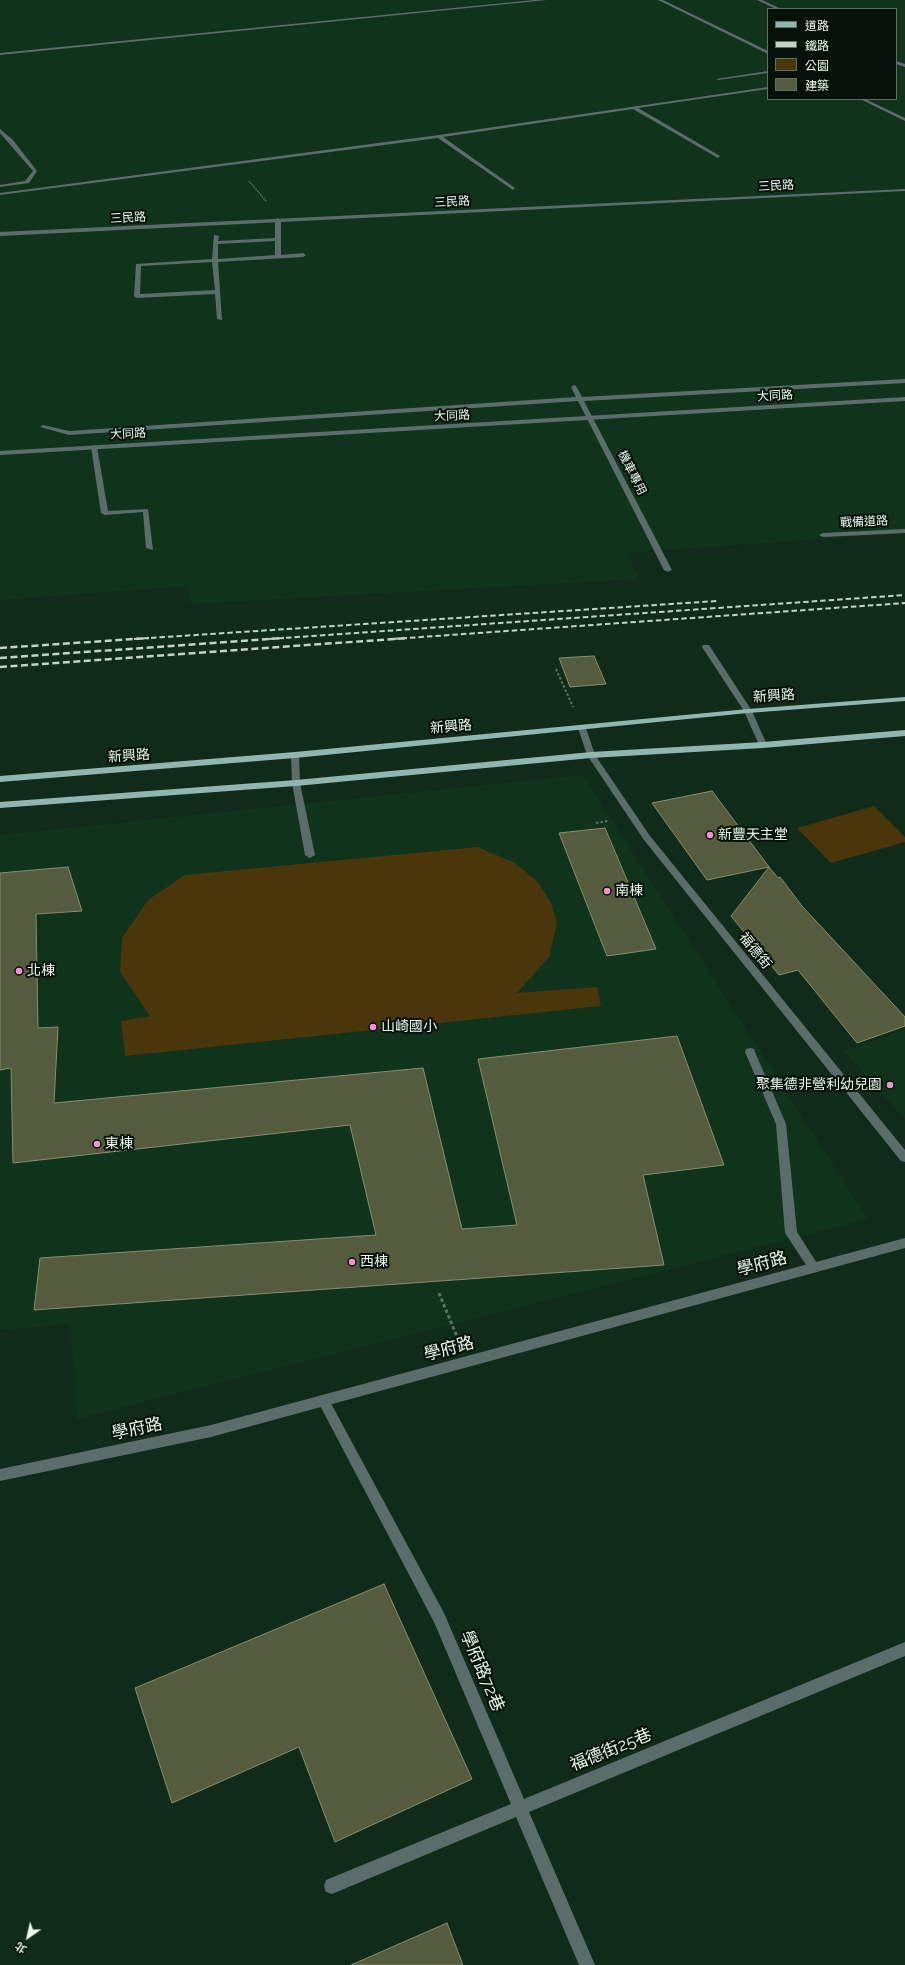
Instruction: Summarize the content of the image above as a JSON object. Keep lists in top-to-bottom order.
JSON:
{
  "streets": {
    "main road": ["新興路"],
    "street": [
      "三民路",
      "大同路",
      "機車專用",
      "戰備道路",
      "福德街",
      "學府路",
      "學府路72巷",
      "福德街25巷"
    ]
  },
  "crossings": [
    ["大同路", "機車專用"],
    ["新興路", "福德街"],
    ["學府路", "學府路72巷"],
    ["學府路72巷", "福德街25巷"]
  ],
  "places": [
    "新豐天主堂",
    "南棟",
    "北棟",
    "山崎國小",
    "聚集德非營利幼兒園",
    "東棟",
    "西棟"
  ],
  "legend": [
    "道路",
    "鐵路",
    "公園",
    "建築"
  ],
  "north": "bottom left"
}
